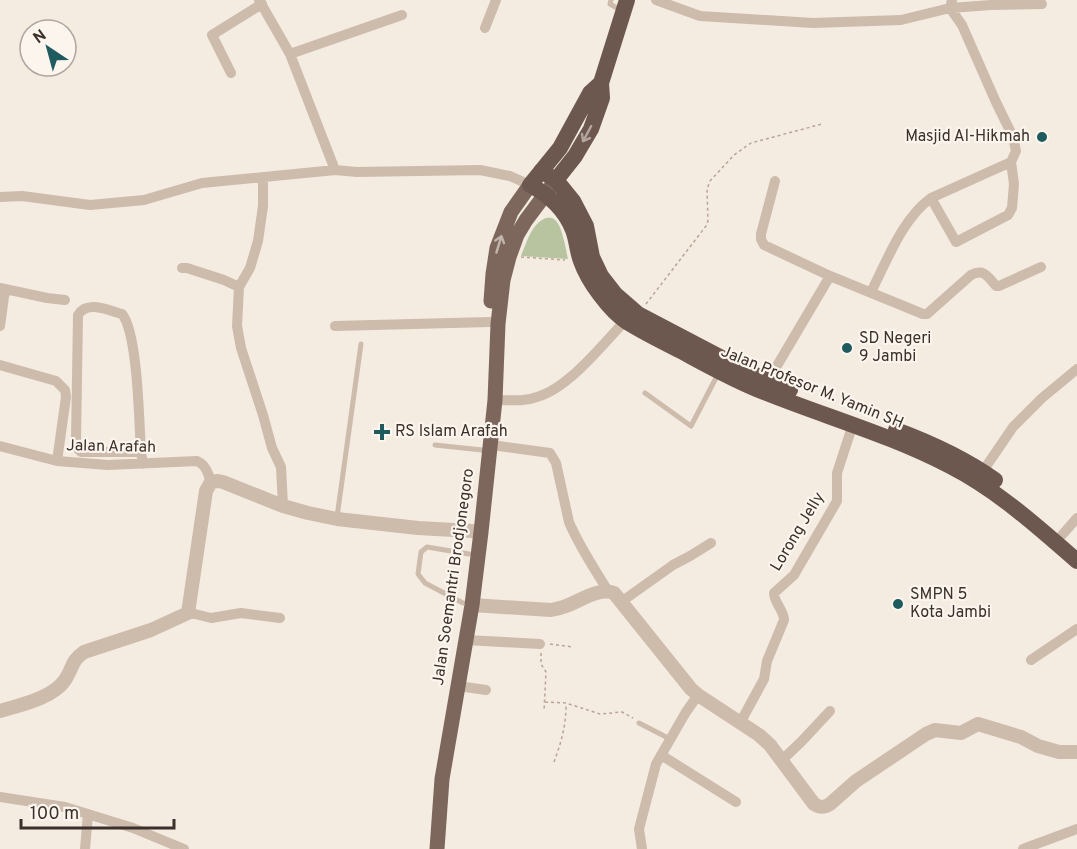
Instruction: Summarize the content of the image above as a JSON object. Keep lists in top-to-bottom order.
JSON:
{
  "streets": {
    "highway": ["Jalan Profesor M. Yamin SH"],
    "main road": ["Jalan Soemantri Brodjonegoro"],
    "street": ["Jalan Arafah", "Lorong Jelly"]
  },
  "crossings": [
    ["Jalan Profesor M. Yamin SH", "Lorong Jelly"],
    ["Jalan Profesor M. Yamin SH", "Jalan Soemantri Brodjonegoro"]
  ],
  "places": {
    "other": ["Masjid Al-Hikmah", "SD Negeri 9 Jambi", "SMPN 5 Kota Jambi"],
    "health": ["RS Islam Arafah"]
  },
  "scale_bar": "100 m",
  "north": "top left"
}
